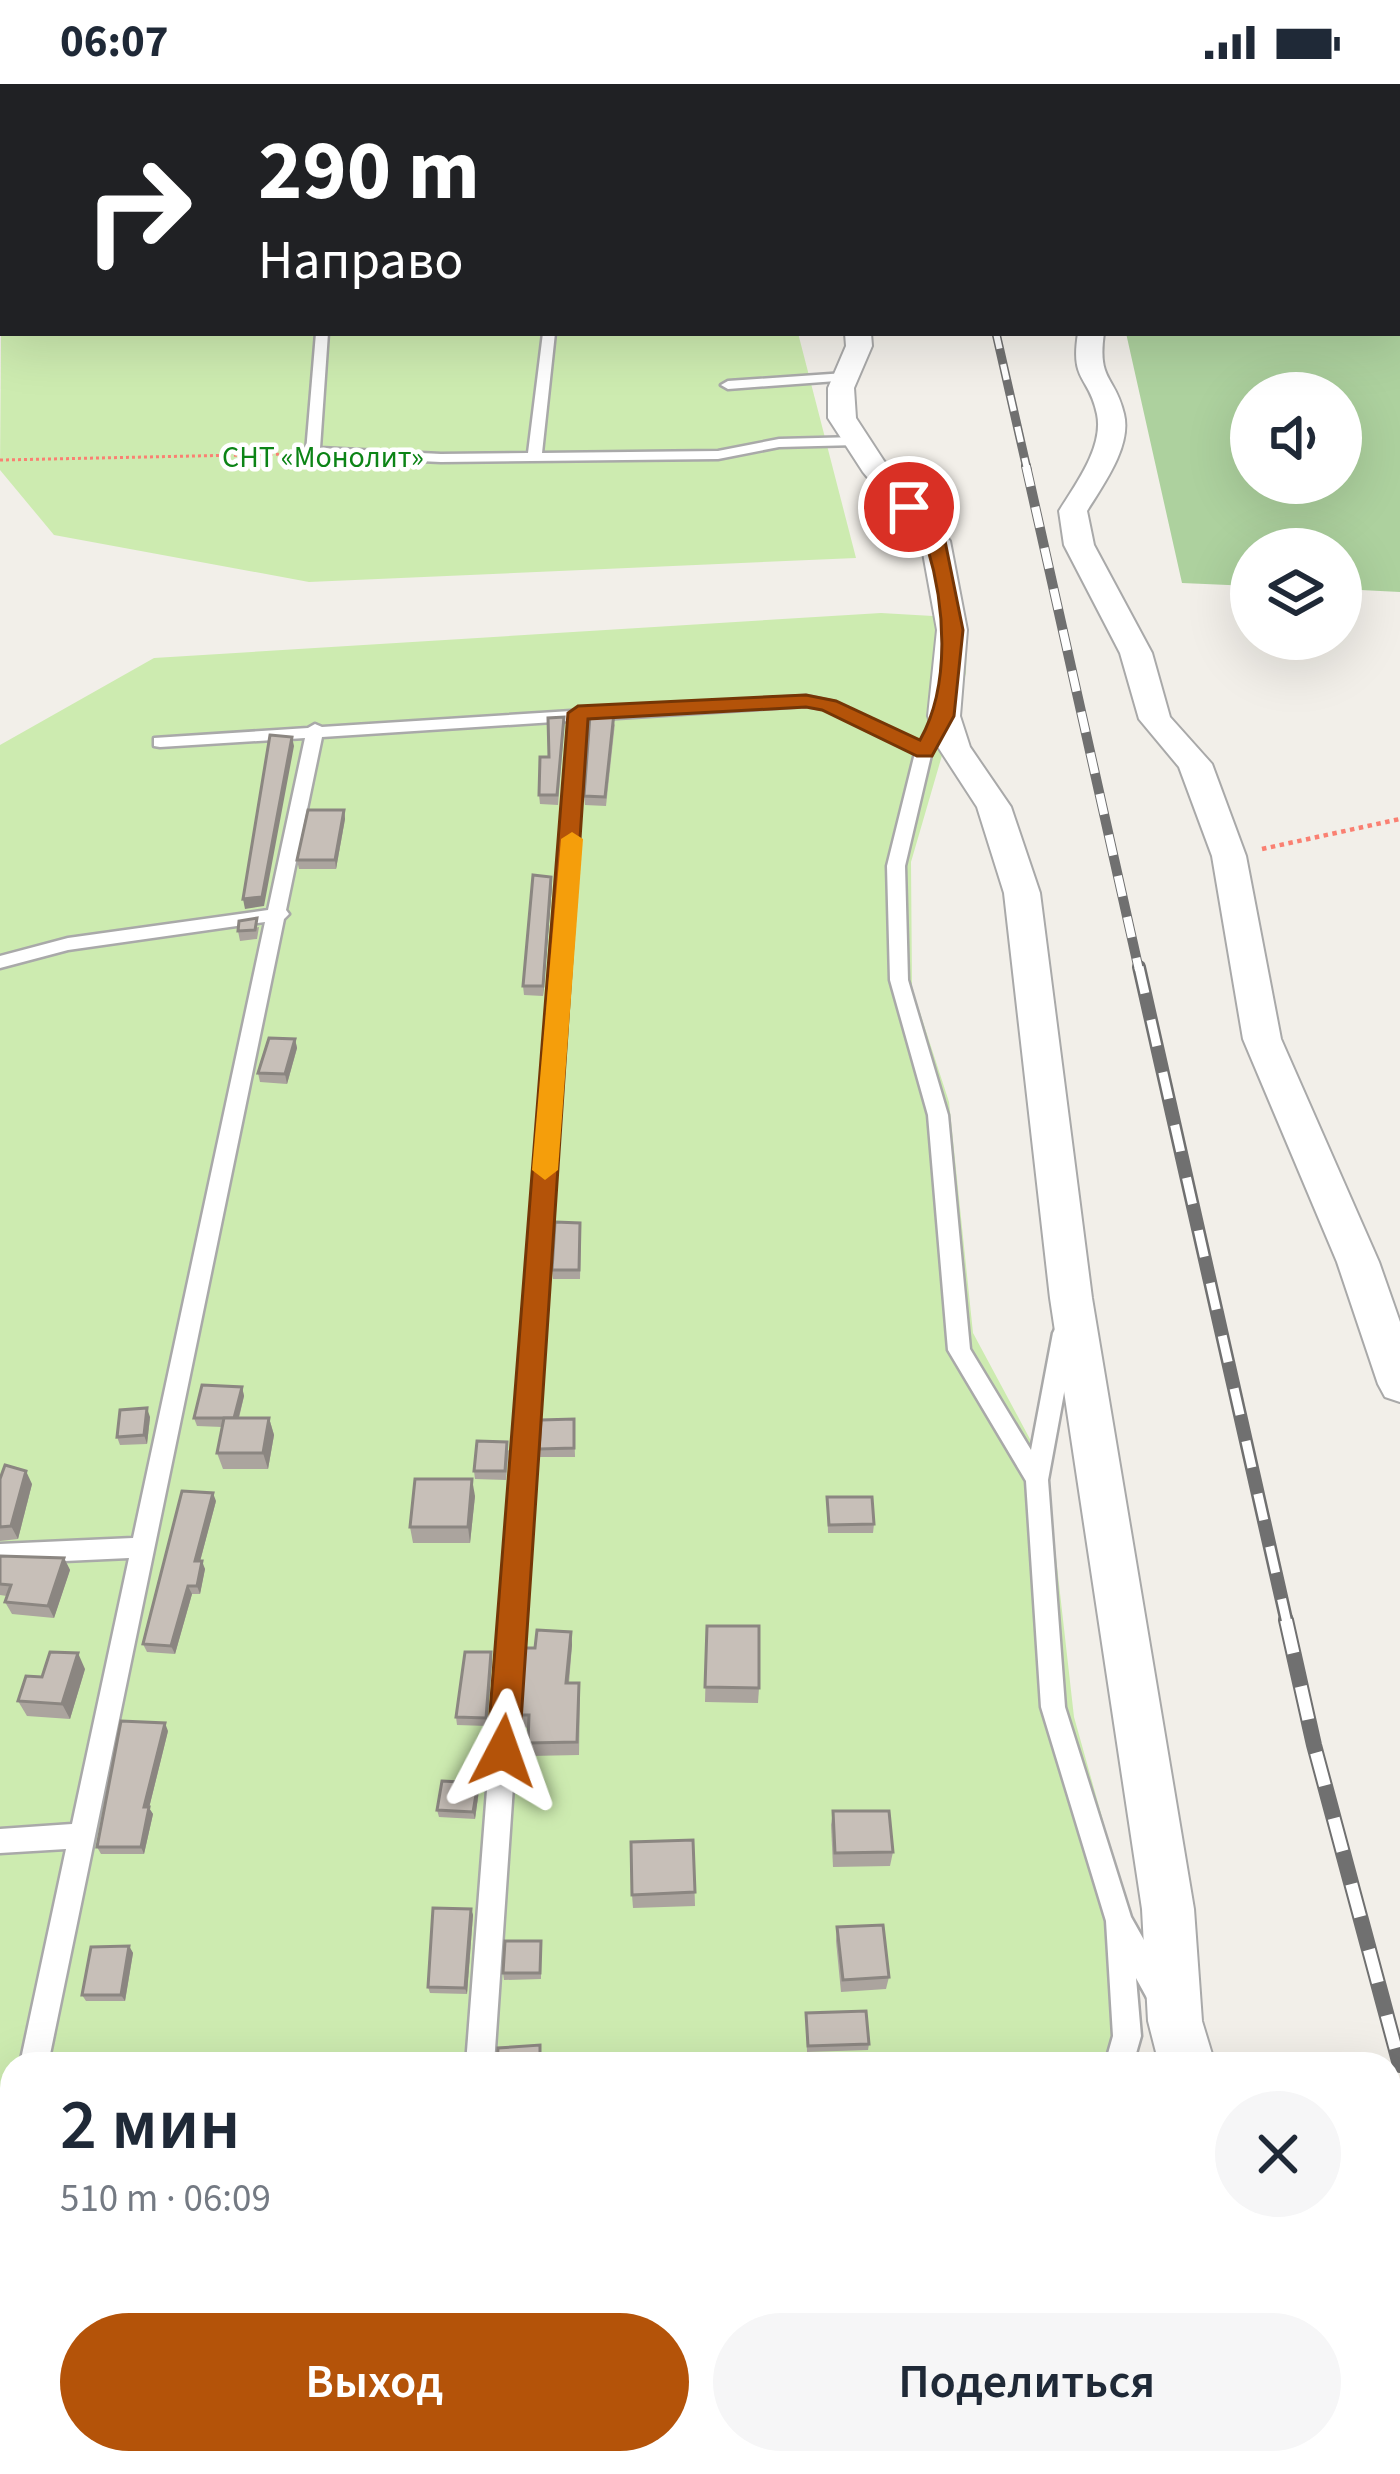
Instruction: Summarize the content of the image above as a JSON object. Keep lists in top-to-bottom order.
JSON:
{
  "parks": ["СНТ «Монолит»"],
  "page": {
    "status": "06:07",
    "turn": ["290 m", "Направо"],
    "heading": ["2 мин", "510 m · 06:09"],
    "buttons": ["Выход", "Поделиться"]
  }
}
